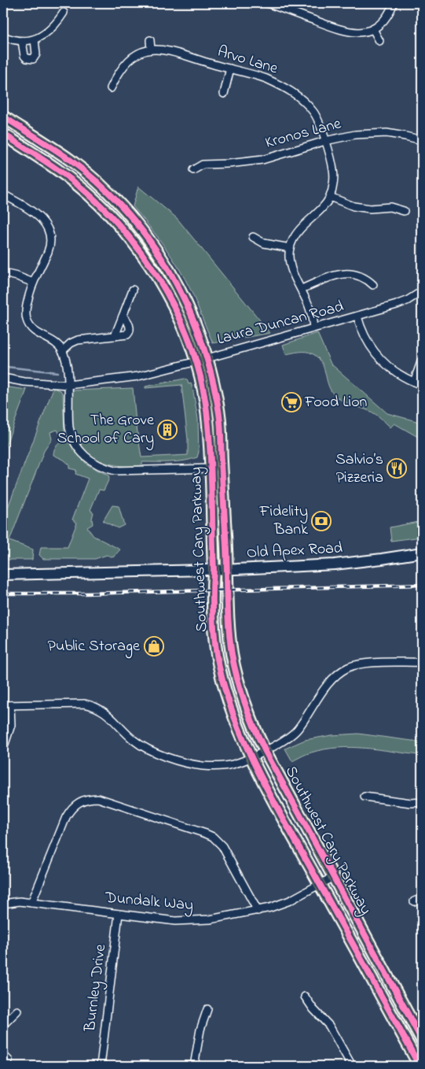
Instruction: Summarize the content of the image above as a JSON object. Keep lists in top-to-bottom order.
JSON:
{
  "streets": {
    "main road": ["Southwest Cary Parkway", "Old Apex Road"],
    "street": [
      "Arvo Lane",
      "Kronos Lane",
      "Laura Duncan Road",
      "Dundalk Way",
      "Burnley Drive"
    ]
  },
  "crossings": [
    ["Arvo Lane", "Kronos Lane"],
    ["Laura Duncan Road", "Southwest Cary Parkway"],
    ["Southwest Cary Parkway", "Old Apex Road"],
    ["Southwest Cary Parkway", "Dundalk Way"],
    ["Dundalk Way", "Burnley Drive"]
  ],
  "places": {
    "supermarket": ["Food Lion"],
    "building": ["The Grove School of Cary"],
    "restaurant": ["Salvio’s Pizzeria"],
    "bank": ["Fidelity Bank"],
    "shop": ["Public Storage"]
  }
}
